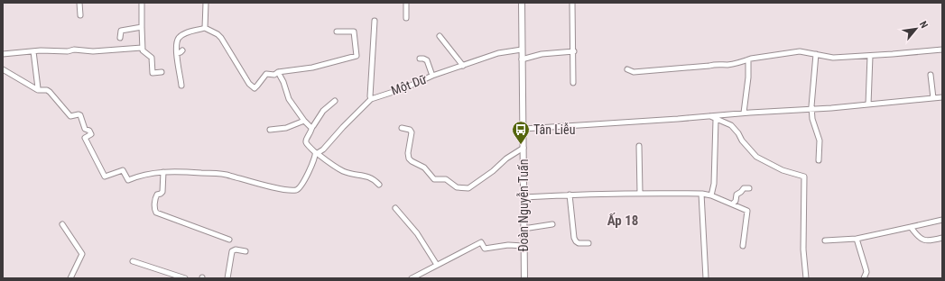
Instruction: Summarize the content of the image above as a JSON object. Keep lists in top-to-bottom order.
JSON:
{
  "streets": {
    "main road": ["Đoàn Nguyễn Tuấn"],
    "street": ["Một Dữ"]
  },
  "crossings": [
    ["Một Dữ", "Đoàn Nguyễn Tuấn"]
  ],
  "districts": ["Ấp 18"],
  "places": {
    "bus stop": ["Tân Liễu"]
  },
  "north": "top right"
}
